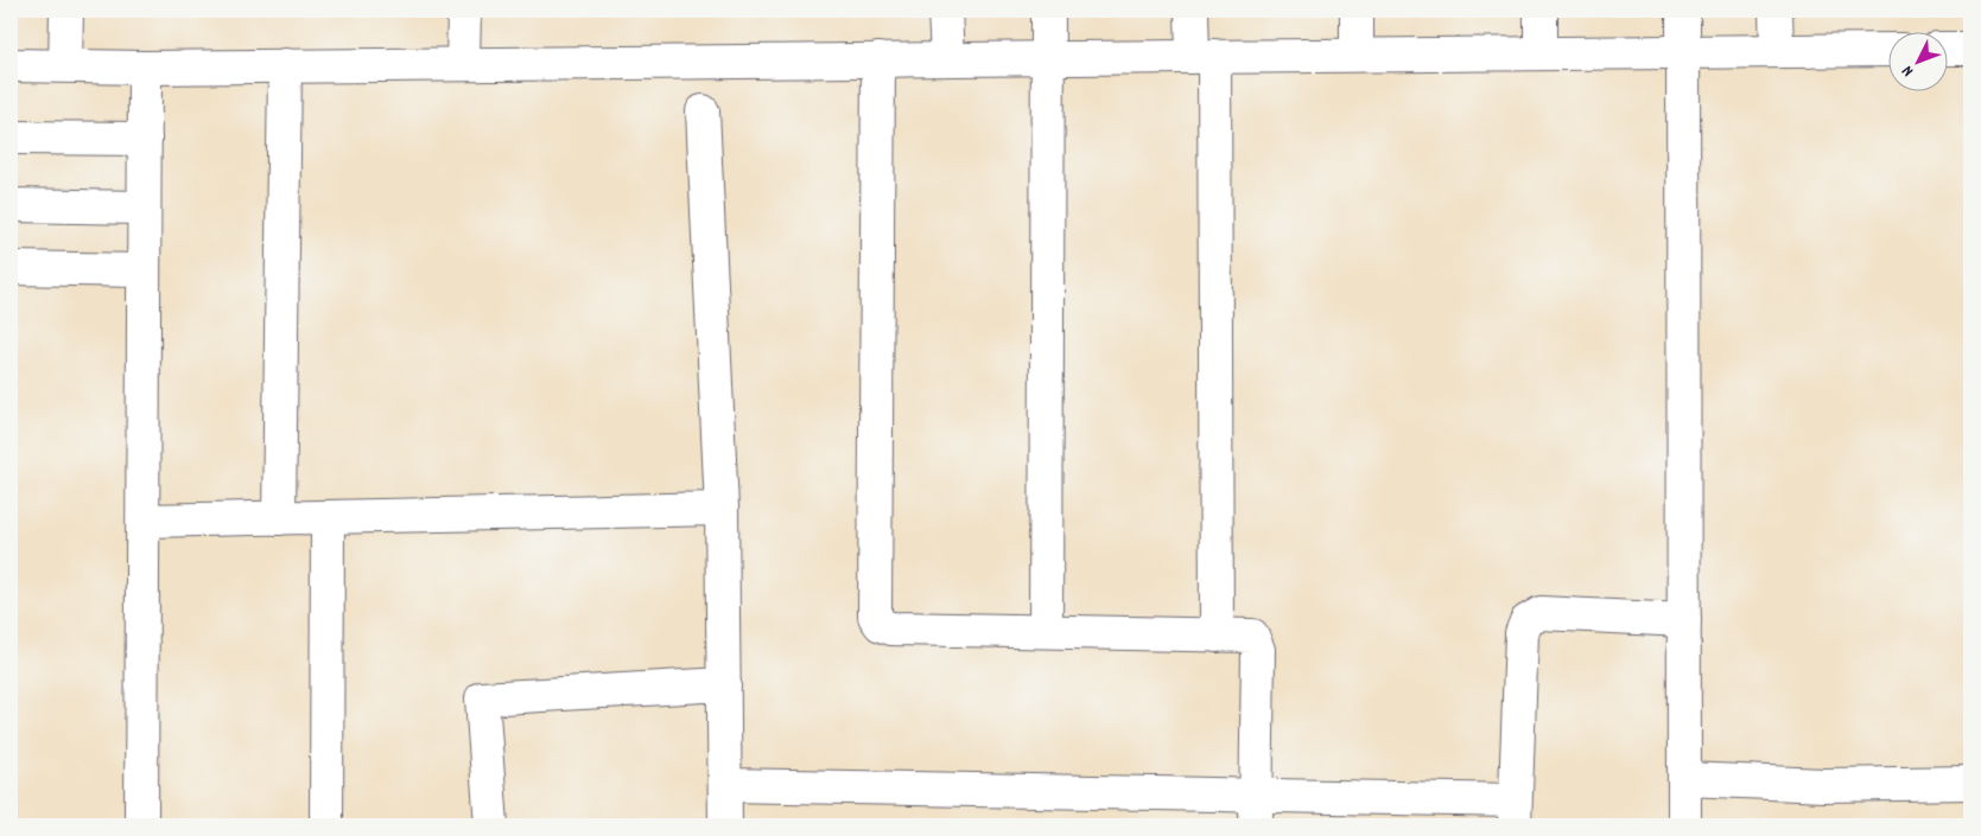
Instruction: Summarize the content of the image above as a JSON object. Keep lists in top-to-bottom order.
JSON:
{
  "north": "bottom left"
}
